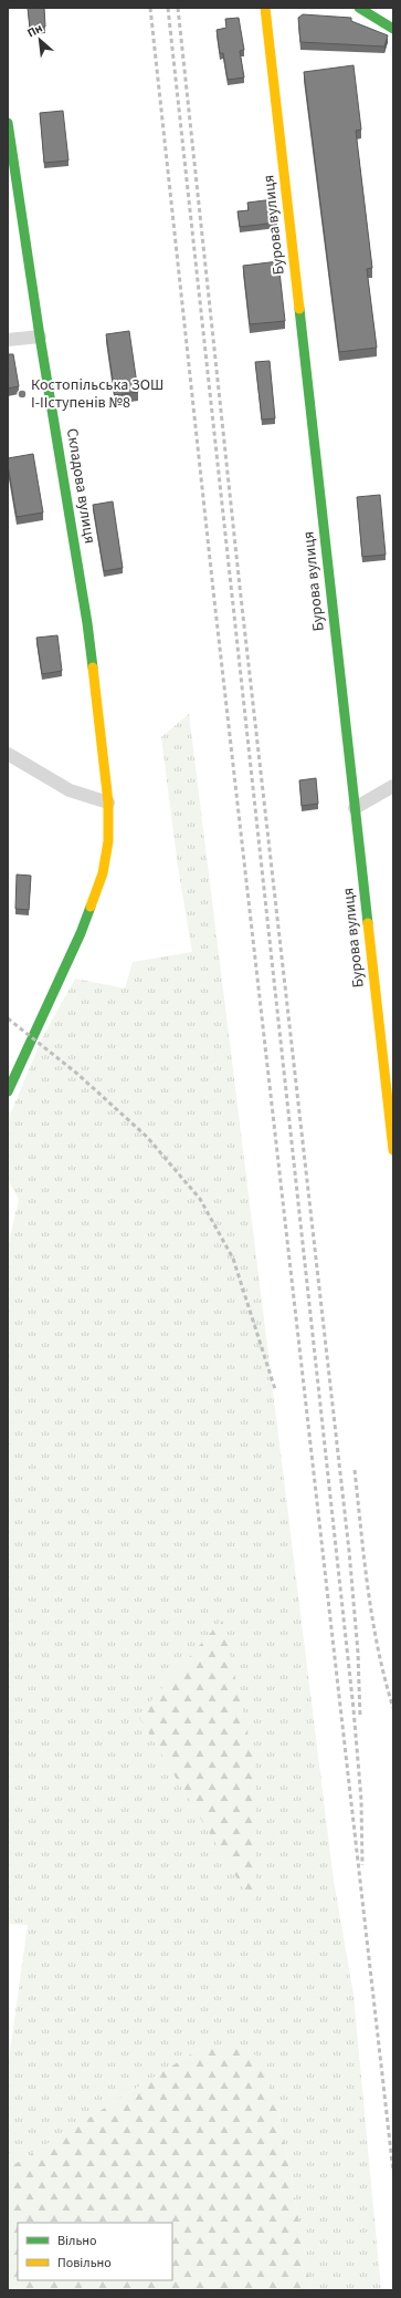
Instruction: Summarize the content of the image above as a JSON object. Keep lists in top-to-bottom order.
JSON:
{
  "streets": {
    "street": ["Бурова вулиця", "Складова вулиця"]
  },
  "places": ["Костопільська ЗОШ І-ІІступенів №8"],
  "legend": ["Вільно", "Повільно"],
  "north": "top left"
}
